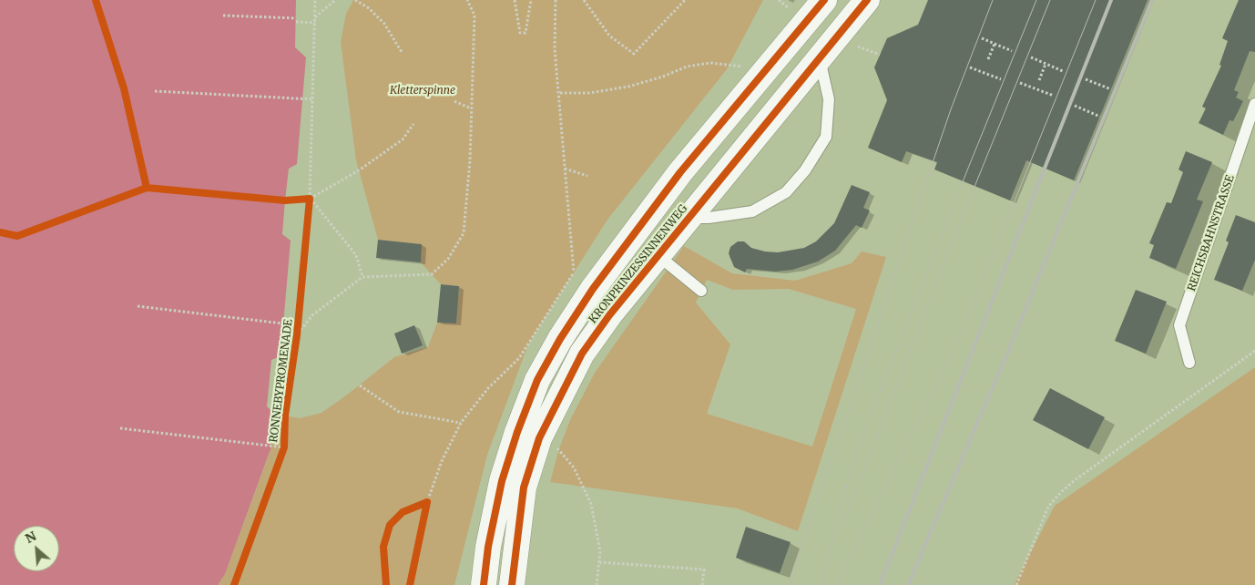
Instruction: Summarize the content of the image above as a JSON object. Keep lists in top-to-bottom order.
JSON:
{
  "streets": {
    "main road": ["KRONPRINZESSINNENWEG"],
    "lane": ["REICHSBAHNSTRASSE"],
    "cycle path": ["RONNEBYPROMENADE"]
  },
  "parks": ["Kletterspinne"],
  "north": "top left"
}
